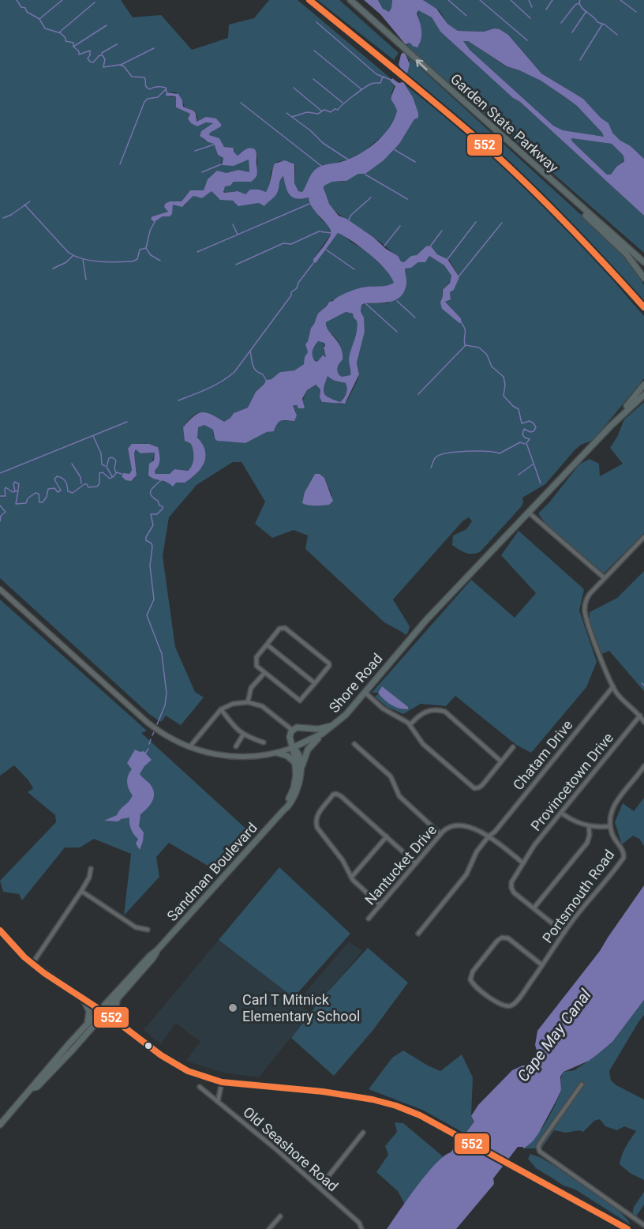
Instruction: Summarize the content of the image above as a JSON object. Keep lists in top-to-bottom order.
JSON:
{
  "streets": {
    "highway": ["Garden State Parkway", "Shore Road", "Sandman Boulevard"],
    "street": [
      "Chatam Drive",
      "Provincetown Drive",
      "Nantucket Drive",
      "Portsmouth Road",
      "Old Seashore Road"
    ]
  },
  "crossings": [
    ["Shore Road", "Sandman Boulevard"],
    ["Chatam Drive", "Nantucket Drive"],
    ["Provincetown Drive", "Nantucket Drive"]
  ],
  "water": ["Cape May Canal"],
  "places": ["Carl T Mitnick Elementary School"],
  "lines": ["transit line 552"]
}
